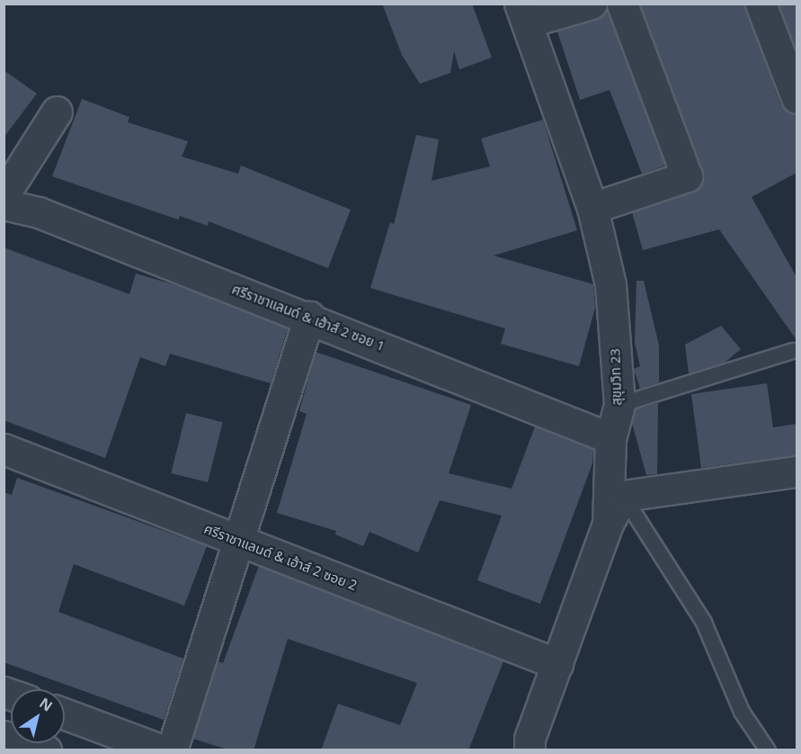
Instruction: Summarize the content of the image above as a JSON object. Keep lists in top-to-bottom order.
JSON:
{
  "streets": {
    "street": ["ศรีราชาแลนด์ & เฮ้าส์ 2 ซอย 1", "สุขุมวิท 23", "ศรีราชาแลนด์ & เฮ้าส์ 2 ซอย 2"]
  },
  "crossings": [
    ["ศรีราชาแลนด์ & เฮ้าส์ 2 ซอย 1", "สุขุมวิท 23"],
    ["สุขุมวิท 23", "ศรีราชาแลนด์ & เฮ้าส์ 2 ซอย 2"]
  ],
  "north": "top right"
}
